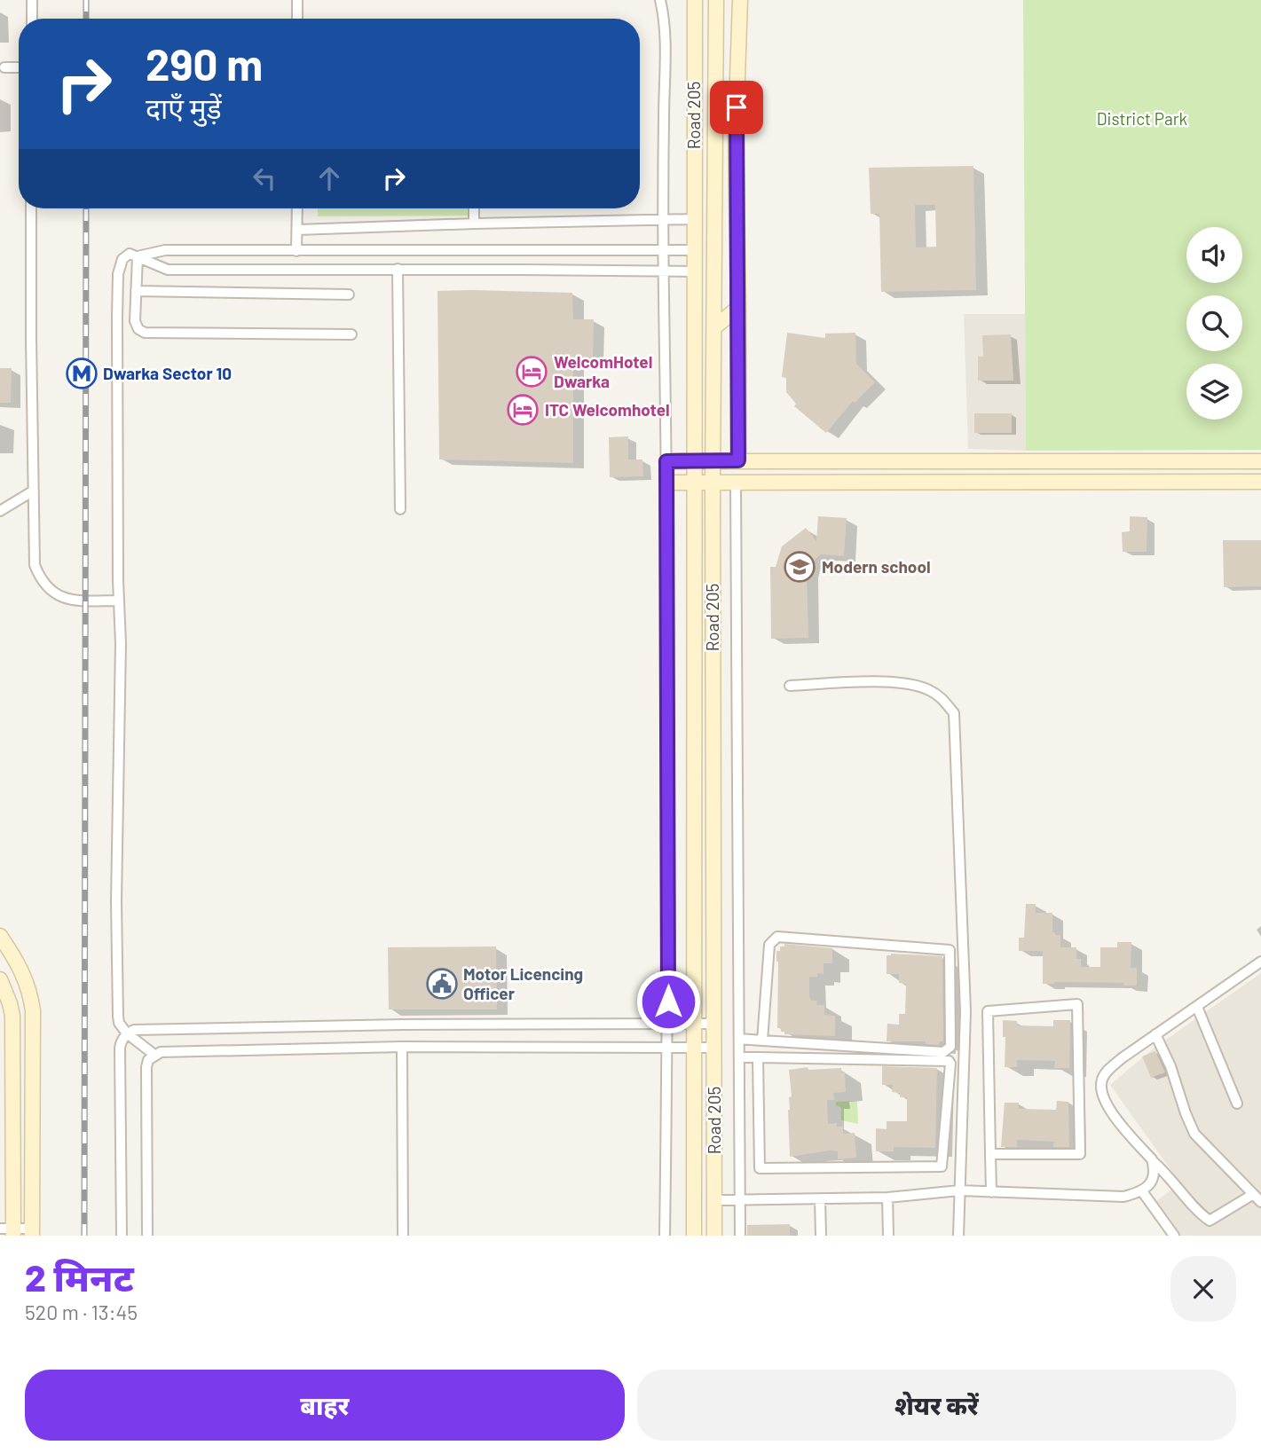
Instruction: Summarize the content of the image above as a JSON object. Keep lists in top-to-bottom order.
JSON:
{
  "streets": {
    "main road": ["Road 205"]
  },
  "parks": ["District Park"],
  "places": {
    "hotel": ["WelcomHotel Dwarka", "ITC Welcomhotel"],
    "metro station": ["Dwarka Sector 10"],
    "school or university": ["Modern school"],
    "public building": ["Motor Licencing Officer"]
  },
  "page": {
    "turn": ["290 m", "दाएँ मुड़ें"],
    "heading": ["2 मिनट", "520 m · 13:45"],
    "buttons": ["बाहर", "शेयर करें"]
  }
}
